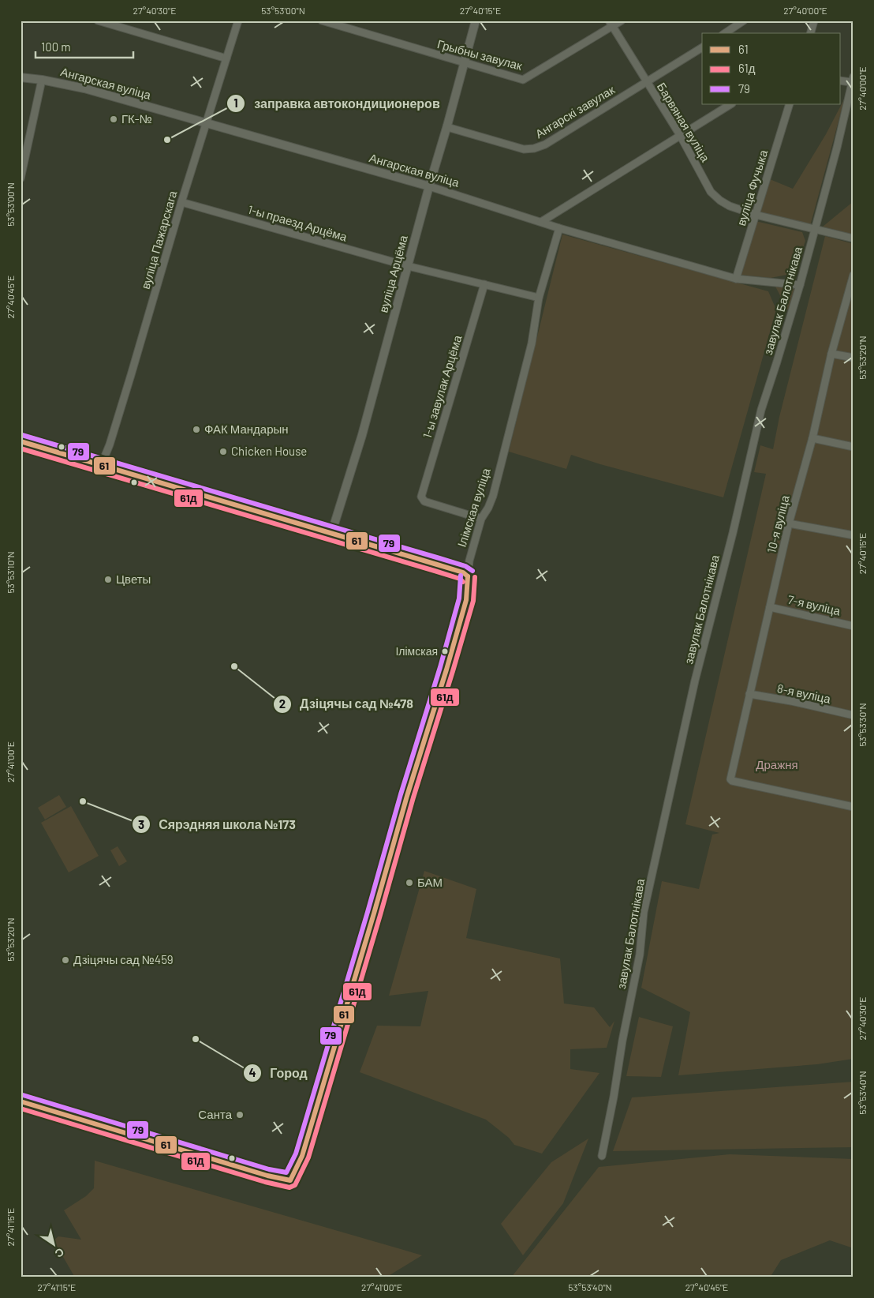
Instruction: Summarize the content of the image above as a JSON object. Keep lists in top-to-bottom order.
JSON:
{
  "streets": {
    "street": [
      "Грыбны завулак",
      "Ангарская вуліца",
      "Ангарскі завулак",
      "Барвяная вуліца",
      "вуліца Фучыка",
      "1-ы праезд Арцёма",
      "вуліца Пажарскага",
      "вуліца Арцёма",
      "завулак Балотнікава",
      "1-ы завулак Арцёма",
      "Ілімская вуліца",
      "10-я вуліца",
      "7-я вуліца",
      "8-я вуліца"
    ]
  },
  "crossings": [
    ["Грыбны завулак", "Барвяная вуліца"],
    ["Грыбны завулак", "вуліца Арцёма"],
    ["Ангарская вуліца", "вуліца Фучыка"],
    ["Ангарская вуліца", "вуліца Пажарскага"],
    ["Ангарская вуліца", "вуліца Арцёма"],
    ["Ангарская вуліца", "завулак Балотнікава"],
    ["Ангарская вуліца", "Ілімская вуліца"],
    ["Ангарскі завулак", "Барвяная вуліца"],
    ["Ангарскі завулак", "вуліца Арцёма"],
    ["Барвяная вуліца", "вуліца Фучыка"],
    ["Барвяная вуліца", "завулак Балотнікава"],
    ["1-ы праезд Арцёма", "вуліца Пажарскага"],
    ["1-ы праезд Арцёма", "вуліца Арцёма"],
    ["1-ы завулак Арцёма", "Ілімская вуліца"],
    ["10-я вуліца", "7-я вуліца"],
    ["10-я вуліца", "8-я вуліца"]
  ],
  "parks": ["Дражня"],
  "places": [
    "ГК-№",
    "заправка автокондиционеров",
    "ФАК Мандарын",
    "Chicken House",
    "Цветы",
    "Ілімская",
    "Дзіцячы сад №478",
    "Сярэдняя школа №173",
    "БАМ",
    "Дзіцячы сад №459",
    "Город",
    "Санта"
  ],
  "lines": ["transit line 79", "transit line 61", "transit line 61д"],
  "legend": ["61", "61д", "79"],
  "scale_bar": "100 m",
  "north": "bottom right",
  "coordinates": [
    "27°40'30\"E",
    "53°53'00\"N",
    "27°40'15\"E",
    "27°40'00\"E",
    "27°40'45\"E",
    "53°53'20\"N",
    "53°53'10\"N",
    "53°53'30\"N",
    "27°41'00\"E",
    "53°53'40\"N",
    "27°41'15\"E"
  ]
}
